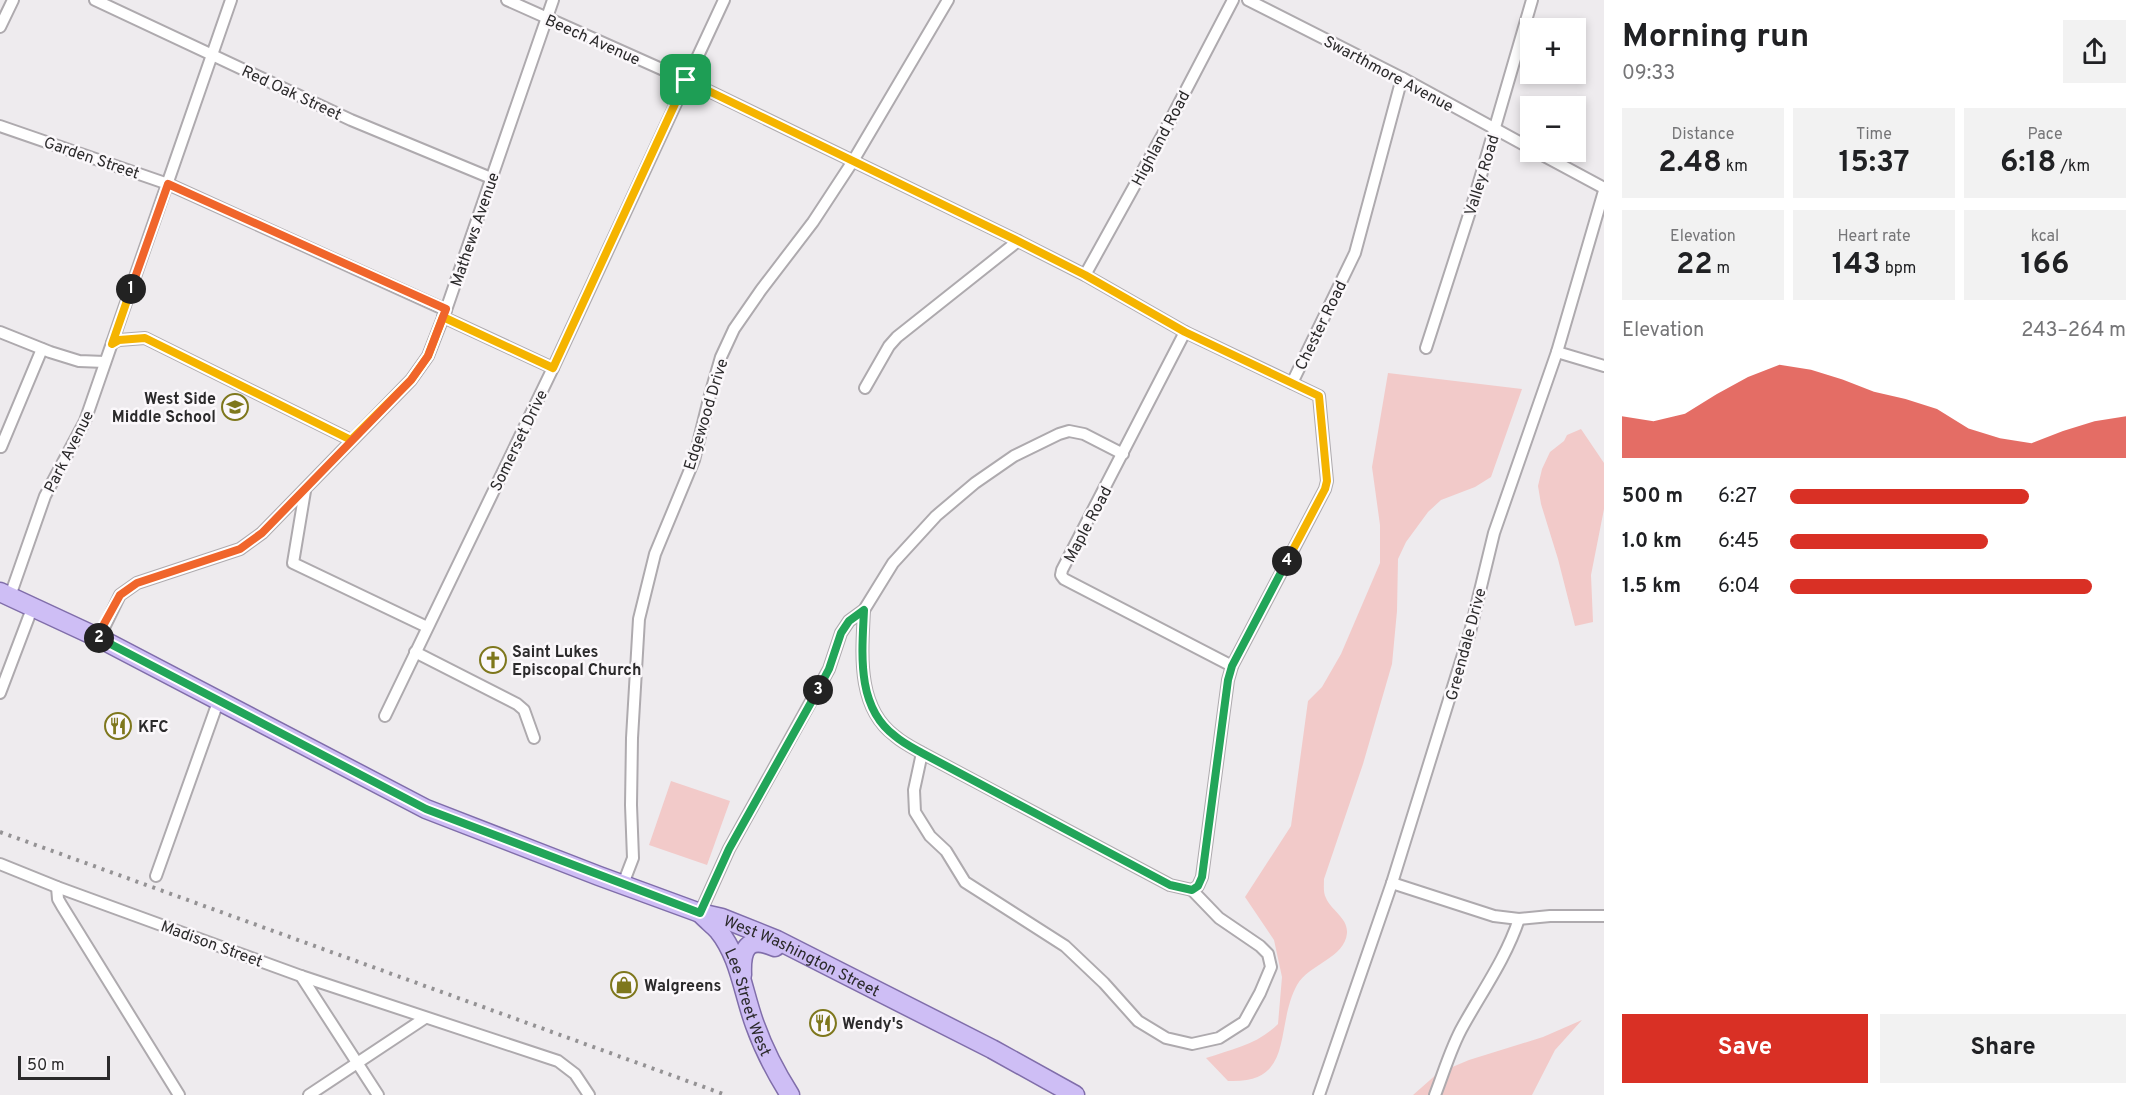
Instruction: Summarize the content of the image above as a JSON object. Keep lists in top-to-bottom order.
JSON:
{
  "streets": {
    "main road": ["West Washington Street", "Lee Street West"],
    "street": [
      "Beech Avenue",
      "Swarthmore Avenue",
      "Red Oak Street",
      "Highland Road",
      "Garden Street",
      "Valley Road",
      "Mathews Avenue",
      "Chester Road",
      "Edgewood Drive",
      "Somerset Drive",
      "Park Avenue",
      "Maple Road",
      "Greendale Drive",
      "Madison Street"
    ]
  },
  "crossings": [
    ["Beech Avenue", "Highland Road"],
    ["Beech Avenue", "Mathews Avenue"],
    ["Beech Avenue", "Chester Road"],
    ["Beech Avenue", "Edgewood Drive"],
    ["Beech Avenue", "Somerset Drive"],
    ["Beech Avenue", "Maple Road"],
    ["Swarthmore Avenue", "Valley Road"],
    ["Swarthmore Avenue", "Chester Road"],
    ["Red Oak Street", "Mathews Avenue"],
    ["Red Oak Street", "Park Avenue"],
    ["Garden Street", "Mathews Avenue"],
    ["Garden Street", "Somerset Drive"],
    ["Garden Street", "Park Avenue"],
    ["Mathews Avenue", "West Washington Street"],
    ["Chester Road", "Maple Road"],
    ["Edgewood Drive", "West Washington Street"],
    ["Park Avenue", "West Washington Street"],
    ["West Washington Street", "Lee Street West"]
  ],
  "places": {
    "school or university": ["West Side Middle School"],
    "church": ["Saint Lukes Episcopal Church"],
    "restaurant": ["KFC", "Wendy's"],
    "shop": ["Walgreens"]
  },
  "scale_bar": "50 m",
  "page": {
    "heading": ["Morning run", "09:33"],
    "map_buttons": ["+", "−"],
    "stats": [
      ["Distance", "2.48 km"],
      ["Time", "15:37"],
      ["Pace", "6:18 /km"],
      ["Elevation", "22 m"],
      ["Heart rate", "143 bpm"],
      ["kcal", "166"]
    ],
    "pins": [
      "1",
      "4",
      "2",
      "3"
    ],
    "chart": ["Elevation", "243–264 m"],
    "list": [
      {
        "name": "500 m",
        "note": "6:27"
      },
      {
        "name": "1.0 km",
        "note": "6:45"
      },
      {
        "name": "1.5 km",
        "note": "6:04"
      }
    ],
    "buttons": ["Save", "Share"],
    "scale": "50 m"
  }
}
